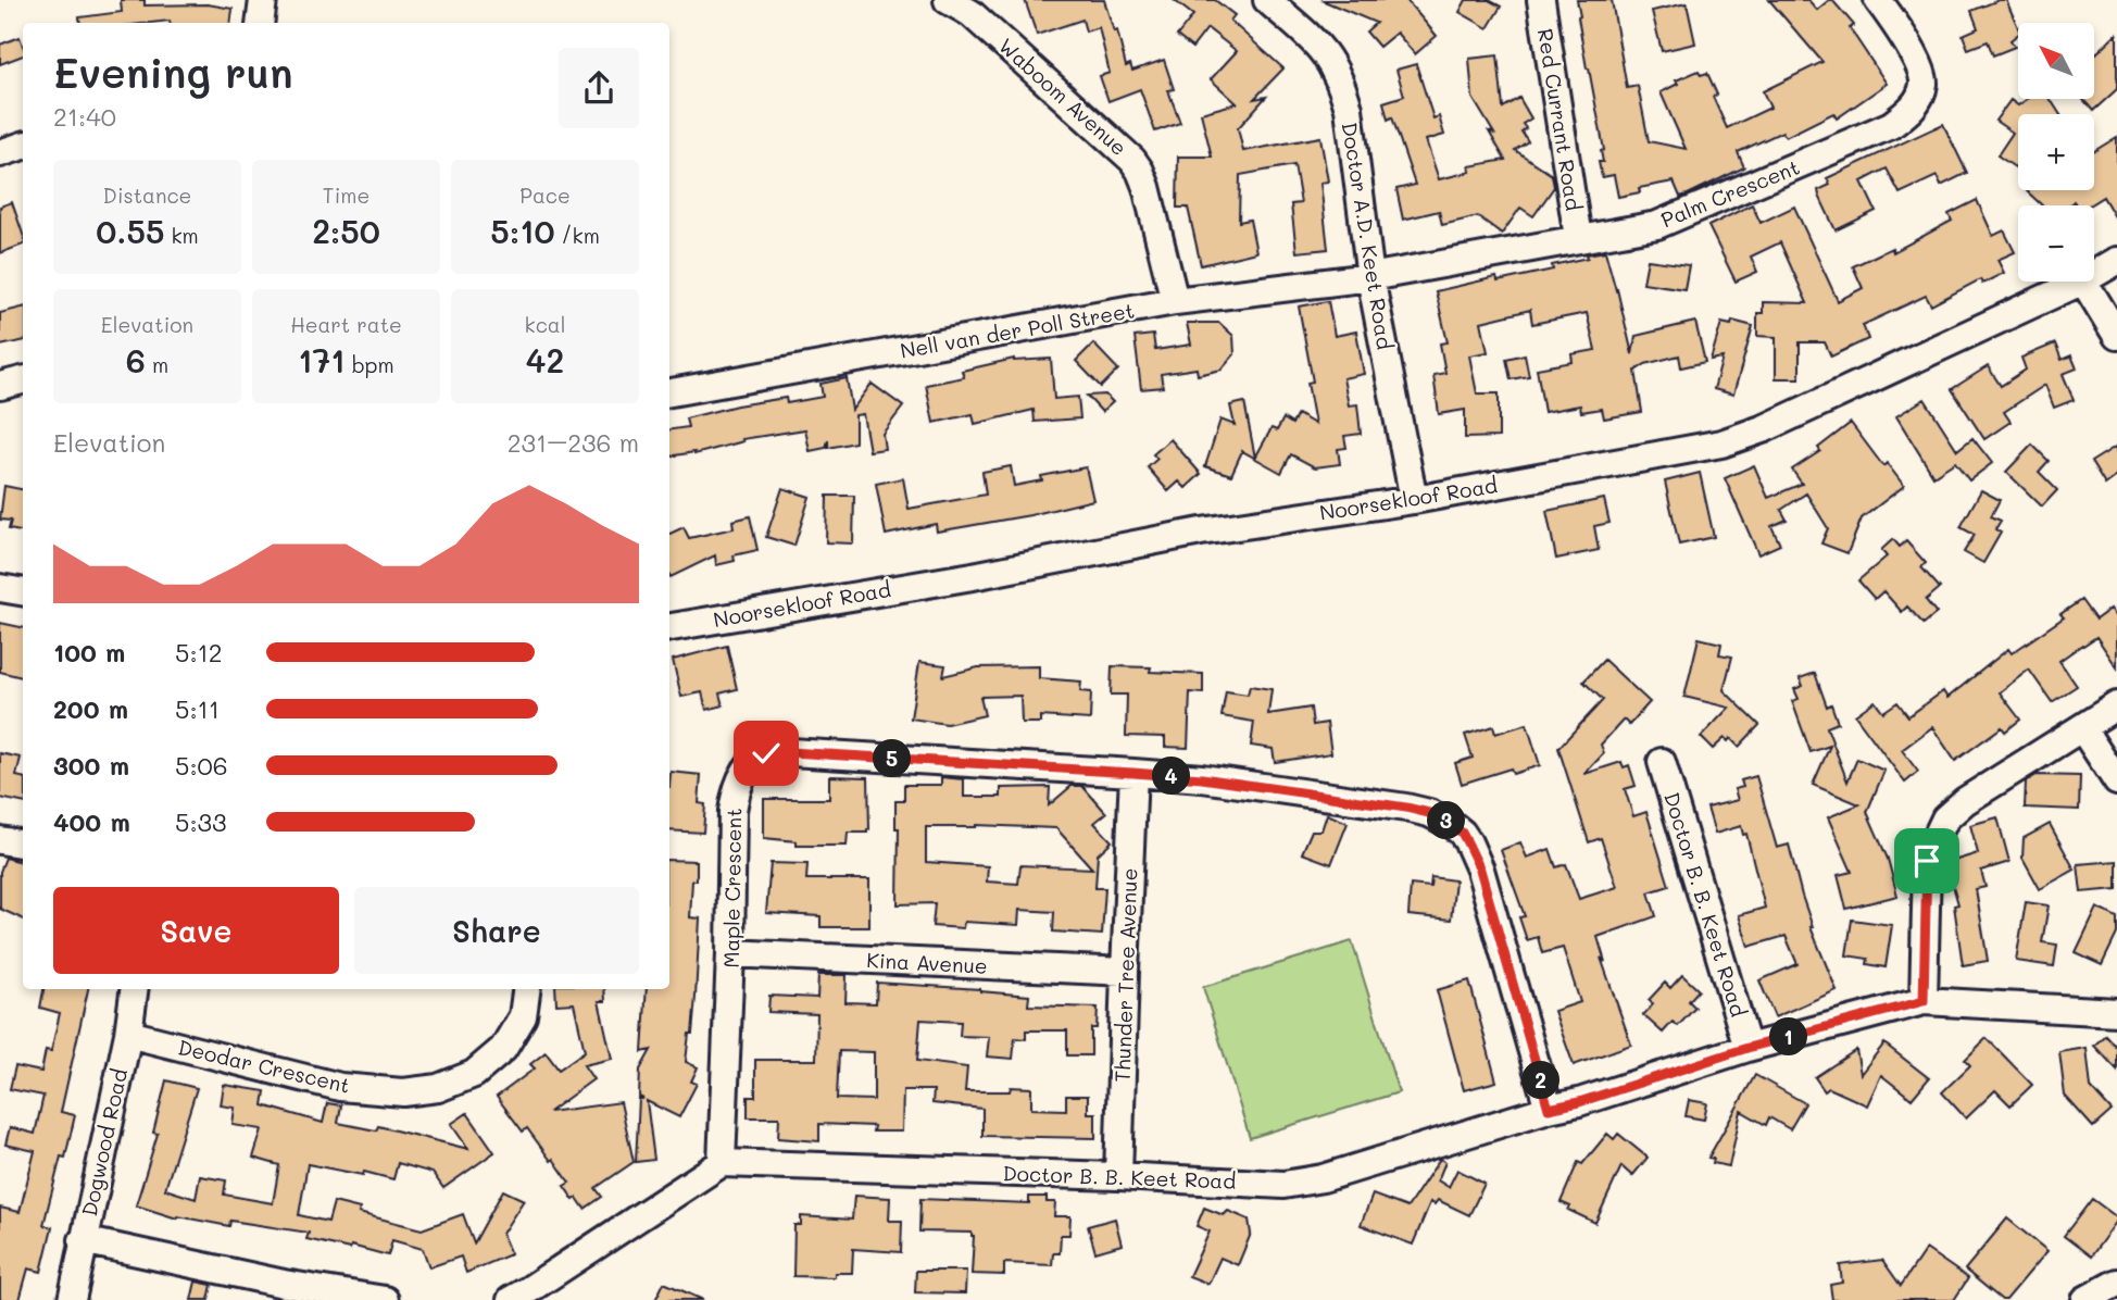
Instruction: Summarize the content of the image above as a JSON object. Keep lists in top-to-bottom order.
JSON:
{
  "streets": {
    "street": [
      "Waboom Avenue",
      "Red Currant Road",
      "Palm Crescent",
      "Doctor A.D. Keet Road",
      "Nell van der Poll Street",
      "Noorsekloof Road",
      "Maple Crescent",
      "Doctor B. B. Keet Road",
      "Kina Avenue",
      "Thunder Tree Avenue",
      "Deodar Crescent",
      "Dogwood Road"
    ]
  },
  "crossings": [
    ["Waboom Avenue", "Nell van der Poll Street"],
    ["Red Currant Road", "Palm Crescent"],
    ["Palm Crescent", "Doctor A.D. Keet Road"],
    ["Palm Crescent", "Nell van der Poll Street"],
    ["Doctor A.D. Keet Road", "Nell van der Poll Street"],
    ["Doctor A.D. Keet Road", "Noorsekloof Road"],
    ["Maple Crescent", "Doctor B. B. Keet Road"],
    ["Maple Crescent", "Kina Avenue"],
    ["Maple Crescent", "Thunder Tree Avenue"],
    ["Doctor B. B. Keet Road", "Thunder Tree Avenue"],
    ["Kina Avenue", "Thunder Tree Avenue"],
    ["Deodar Crescent", "Dogwood Road"]
  ],
  "north": "top left",
  "page": {
    "map_buttons": ["+", "−"],
    "heading": ["Evening run", "21:40"],
    "stats": [
      ["Distance", "0.55 km"],
      ["Time", "2:50"],
      ["Pace", "5:10 /km"],
      ["Elevation", "6 m"],
      ["Heart rate", "171 bpm"],
      ["kcal", "42"]
    ],
    "chart": ["Elevation", "231–236 m"],
    "list": [
      {
        "name": "100 m",
        "note": "5:12"
      },
      {
        "name": "200 m",
        "note": "5:11"
      },
      {
        "name": "300 m",
        "note": "5:06"
      },
      {
        "name": "400 m",
        "note": "5:33"
      }
    ],
    "pins": [
      "5",
      "4",
      "3",
      "1",
      "2"
    ],
    "buttons": ["Save", "Share"]
  }
}
